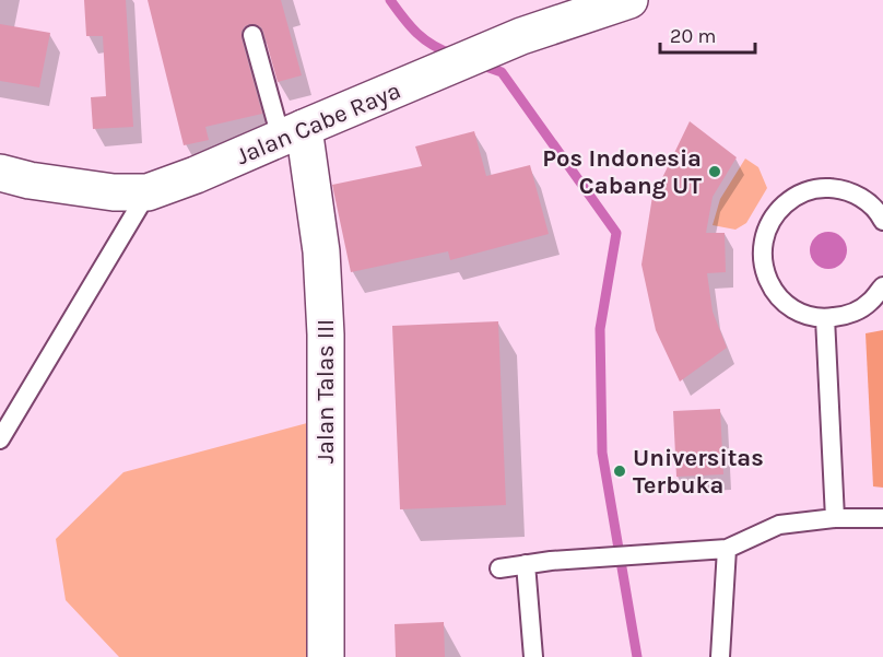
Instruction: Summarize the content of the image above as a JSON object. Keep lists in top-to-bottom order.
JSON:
{
  "streets": {
    "main road": ["Jalan Cabe Raya", "Jalan Talas III"]
  },
  "crossings": [
    ["Jalan Cabe Raya", "Jalan Talas III"]
  ],
  "places": ["Pos Indonesia Cabang UT", "Universitas Terbuka"],
  "scale_bar": "20 m"
}
